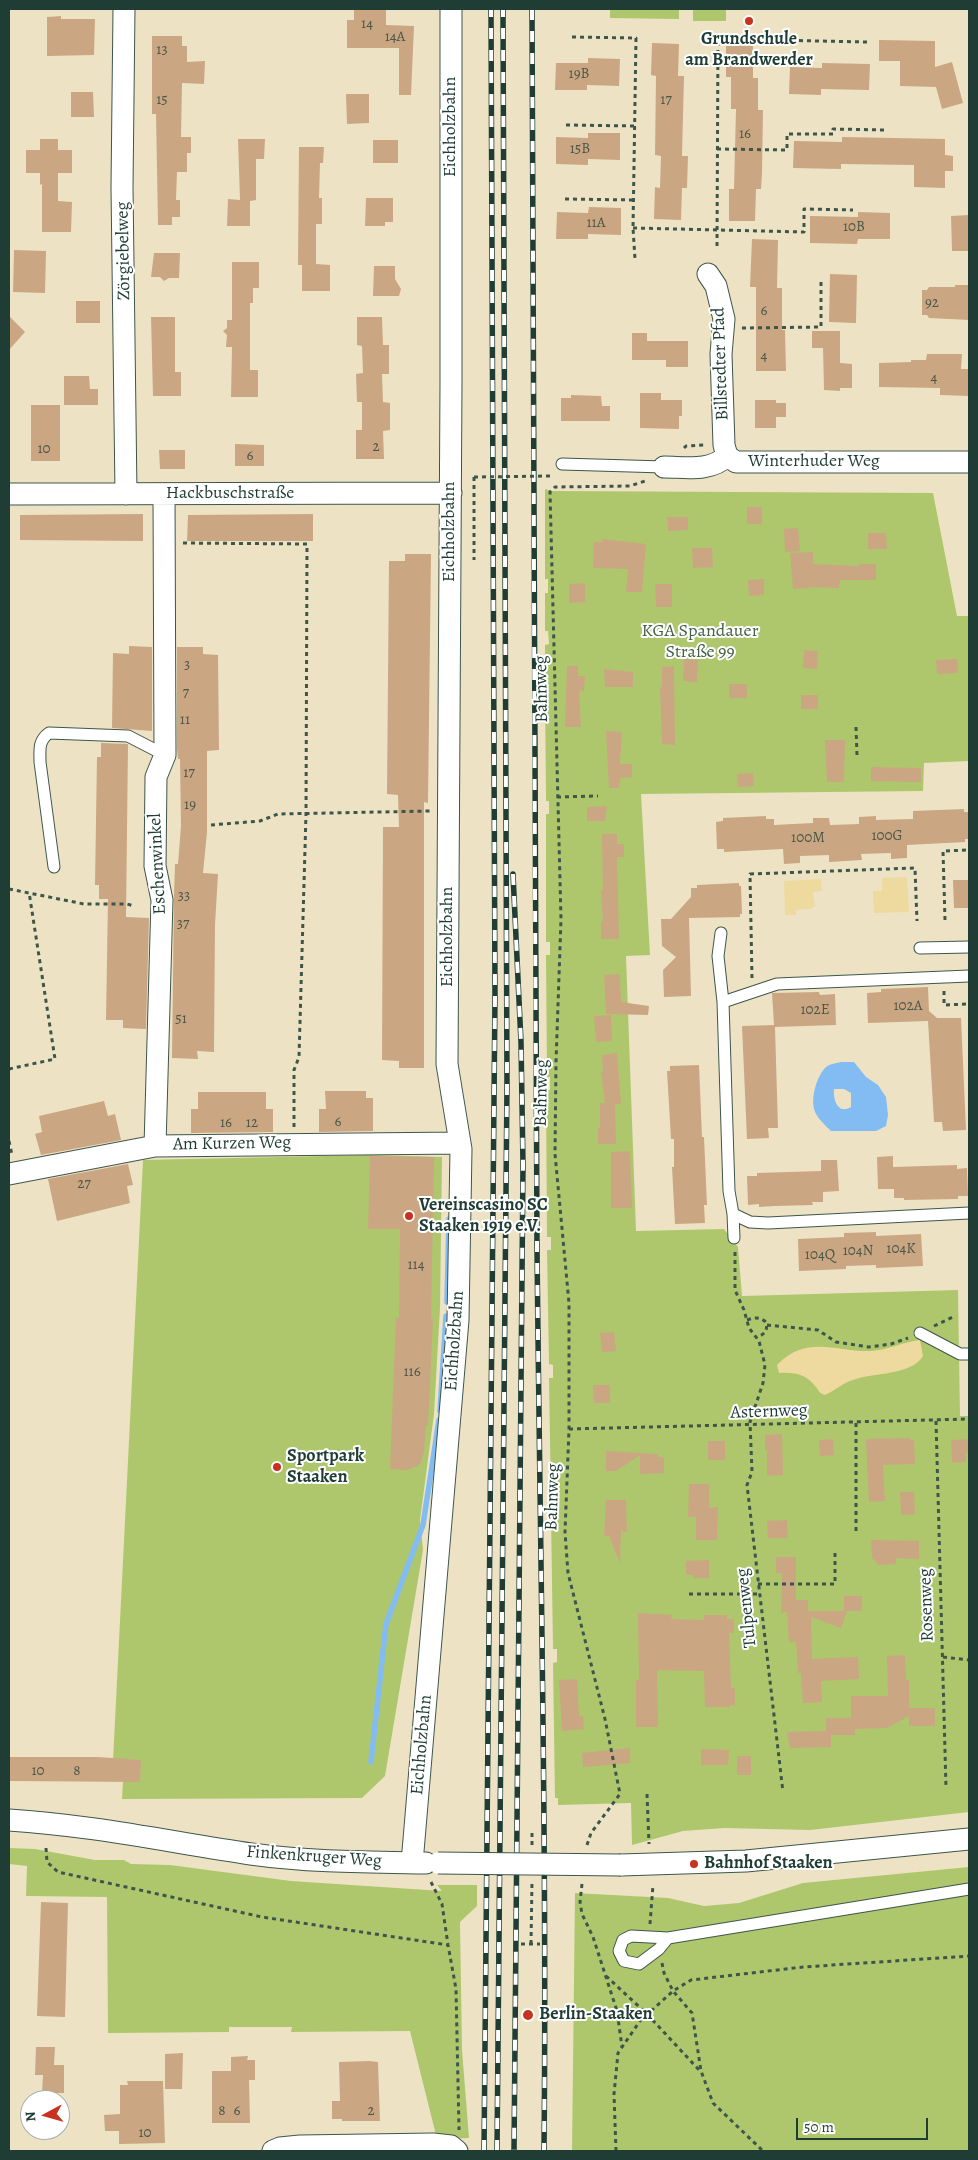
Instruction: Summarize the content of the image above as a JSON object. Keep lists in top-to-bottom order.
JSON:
{
  "streets": {
    "street": [
      "Eichholzbahn",
      "Zörgiebelweg",
      "Billstedter Pfad",
      "Winterhuder Weg",
      "Hackbuschstraße",
      "Eschenwinkel",
      "Am Kurzen Weg",
      "Finkenkruger Weg"
    ],
    "path": [
      "Bahnweg",
      "Asternweg",
      "Rosenweg",
      "Tulpenweg"
    ]
  },
  "crossings": [
    ["Eichholzbahn", "Hackbuschstraße"],
    ["Eichholzbahn", "Am Kurzen Weg"],
    ["Eichholzbahn", "Finkenkruger Weg"],
    ["Zörgiebelweg", "Hackbuschstraße"],
    ["Billstedter Pfad", "Winterhuder Weg"],
    ["Hackbuschstraße", "Eschenwinkel"],
    ["Bahnweg", "Asternweg"],
    ["Eschenwinkel", "Am Kurzen Weg"],
    ["Asternweg", "Rosenweg"],
    ["Asternweg", "Tulpenweg"]
  ],
  "parks": ["KGA Spandauer Straße 99"],
  "places": [
    "Grundschule am Brandwerder",
    "Vereinscasino SC Staaken 1919 e.V.",
    "Sportpark Staaken",
    "Bahnhof Staaken",
    "Berlin-Staaken"
  ],
  "house_numbers": [
    "14",
    "14A",
    "13",
    "19B",
    "15",
    "17",
    "16",
    "15B",
    "11A",
    "10B",
    "92",
    "6",
    "4",
    "4",
    "2",
    "10",
    "6",
    "3",
    "7",
    "11",
    "17",
    "19",
    "100G",
    "100M",
    "33",
    "37",
    "102A",
    "102E",
    "51",
    "6",
    "16",
    "12",
    "27",
    "104K",
    "104N",
    "104Q",
    "114",
    "116",
    "10",
    "8",
    "8",
    "6",
    "2",
    "10"
  ],
  "scale_bar": "50 m",
  "north": "left"
}
